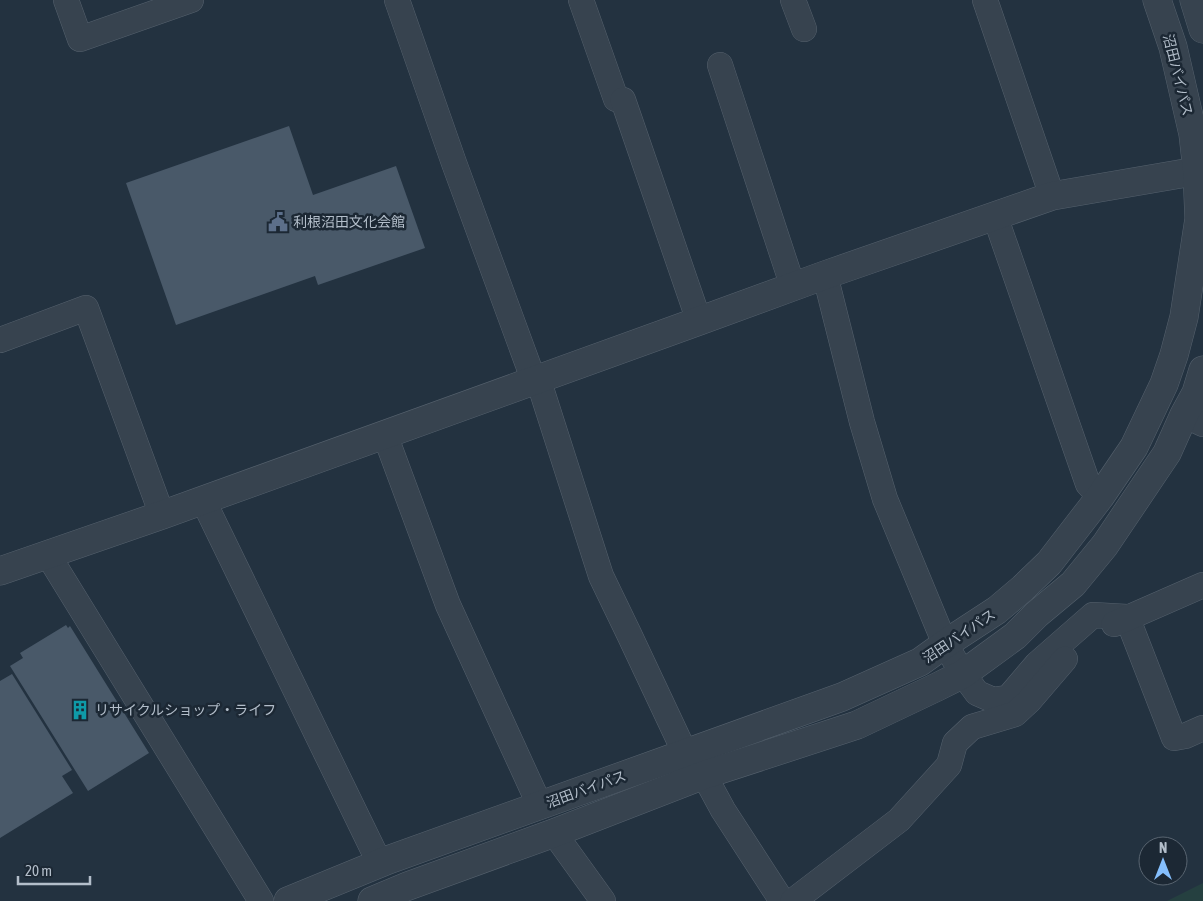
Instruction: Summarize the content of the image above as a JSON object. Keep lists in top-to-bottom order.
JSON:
{
  "streets": {
    "street": ["沼田バイパス"]
  },
  "places": {
    "public building": ["利根沼田文化会館"],
    "building": ["リサイクルショップ・ライフ"]
  },
  "scale_bar": "20 m",
  "north": "top"
}
